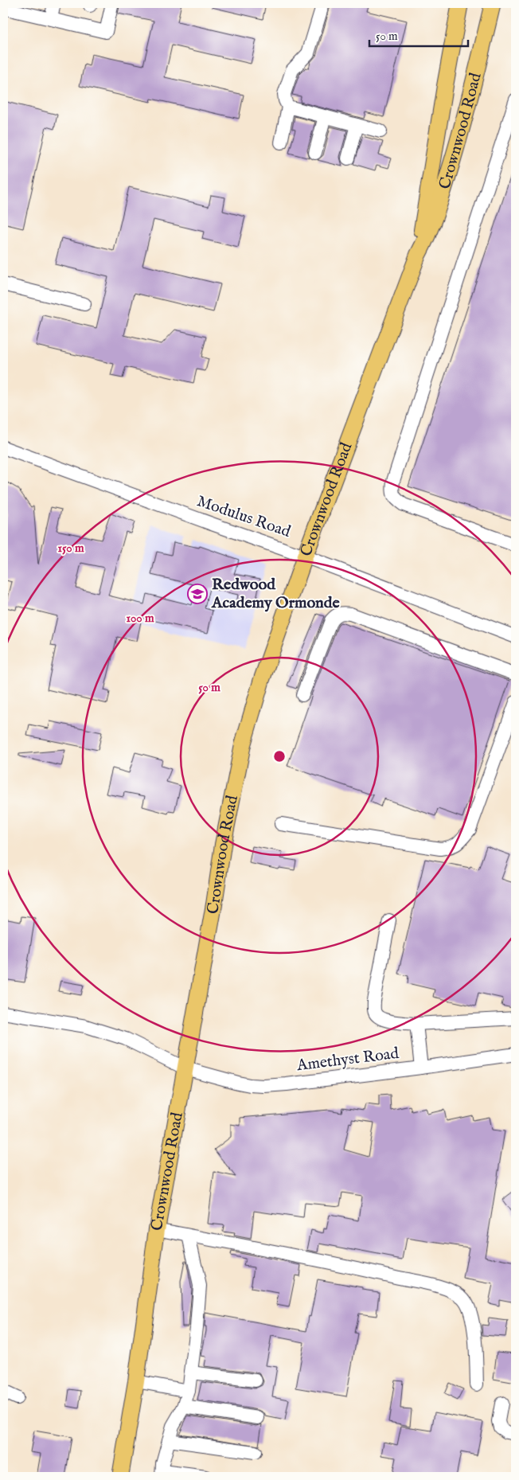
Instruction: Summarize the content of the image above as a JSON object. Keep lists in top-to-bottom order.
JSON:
{
  "streets": {
    "main road": ["Crownwood Road"],
    "street": ["Modulus Road", "Amethyst Road"]
  },
  "crossings": [
    ["Crownwood Road", "Modulus Road"],
    ["Crownwood Road", "Amethyst Road"]
  ],
  "places": {
    "school or university": ["Redwood Academy Ormonde"]
  },
  "scale_bar": "50 m",
  "rings": ["150 m", "100 m", "50 m"]
}
